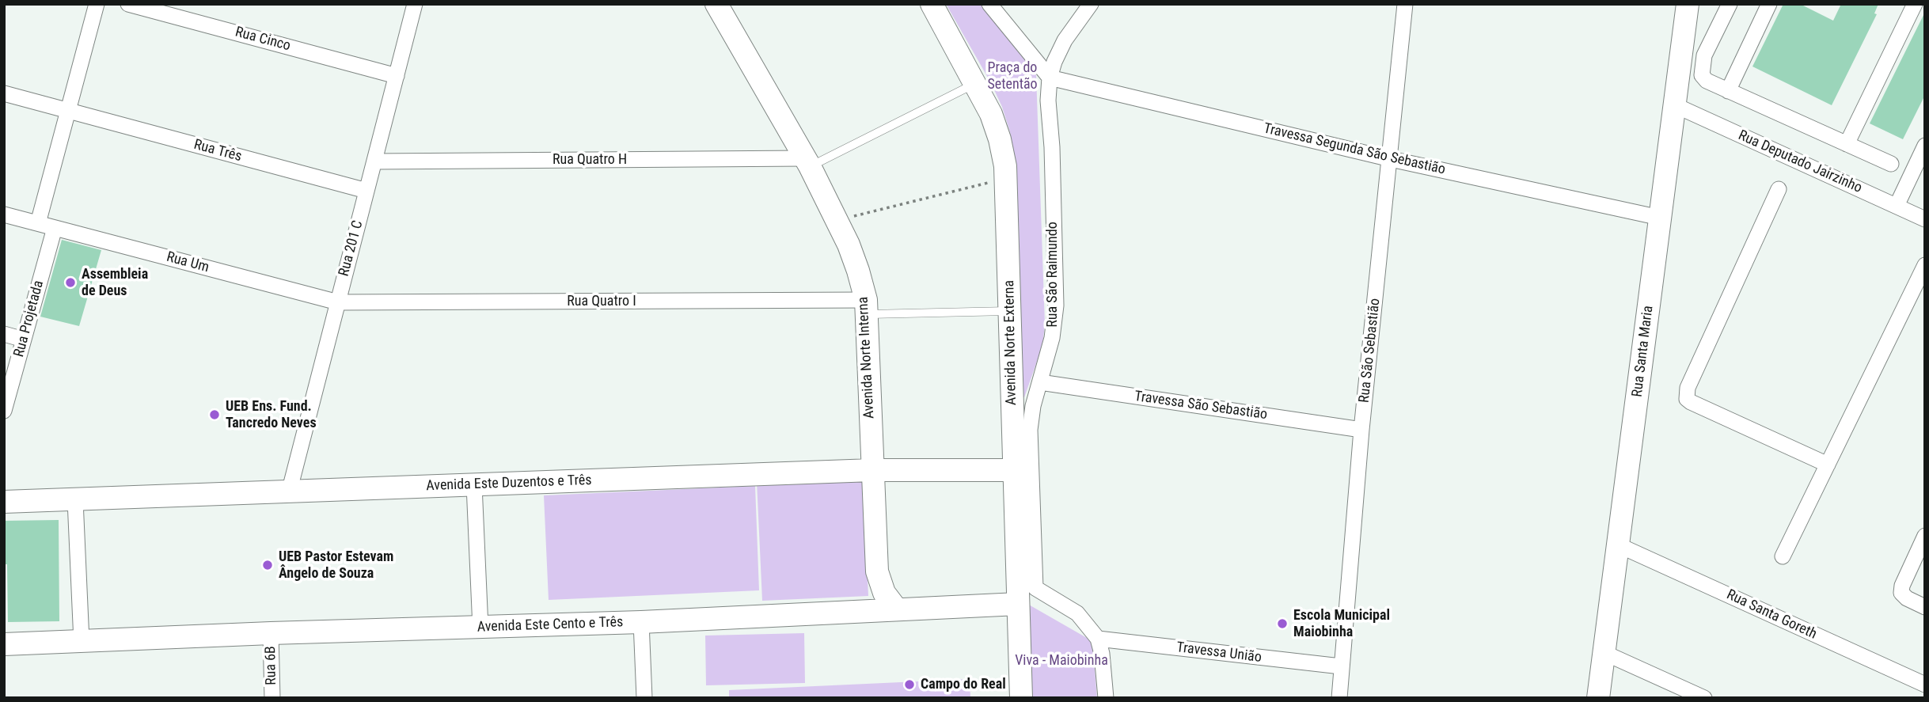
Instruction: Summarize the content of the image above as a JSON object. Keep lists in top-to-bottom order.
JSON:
{
  "streets": {
    "main road": [
      "Avenida Norte Externa",
      "Rua Santa Maria",
      "Avenida Norte Interna",
      "Avenida Este Duzentos e Três",
      "Avenida Este Cento e Três"
    ],
    "street": [
      "Rua Cinco",
      "Travessa Segunda São Sebastião",
      "Rua Três",
      "Rua Quatro H",
      "Rua Deputado Jairzinho",
      "Rua 201 C",
      "Rua Um",
      "Rua São Raimundo",
      "Rua Quatro I",
      "Rua Projetada",
      "Rua São Sebastião",
      "Travessa São Sebastião",
      "Rua Santa Goreth",
      "Travessa União",
      "Rua 6B"
    ]
  },
  "crossings": [
    ["Rua Cinco", "Rua 201 C"],
    ["Travessa Segunda São Sebastião", "Rua São Raimundo"],
    ["Travessa Segunda São Sebastião", "Rua São Sebastião"],
    ["Travessa Segunda São Sebastião", "Rua Santa Maria"],
    ["Rua Três", "Rua 201 C"],
    ["Rua Quatro H", "Rua 201 C"],
    ["Rua Quatro H", "Avenida Norte Interna"],
    ["Rua Deputado Jairzinho", "Rua Santa Maria"],
    ["Rua 201 C", "Rua Um"],
    ["Rua 201 C", "Rua Quatro I"],
    ["Rua 201 C", "Avenida Este Duzentos e Três"],
    ["Rua Um", "Rua Quatro I"],
    ["Rua Um", "Rua Projetada"],
    ["Rua São Raimundo", "Avenida Norte Externa"],
    ["Rua São Raimundo", "Travessa São Sebastião"],
    ["Rua São Raimundo", "Avenida Este Cento e Três"],
    ["Rua Quatro I", "Avenida Norte Interna"],
    ["Avenida Norte Externa", "Avenida Este Duzentos e Três"],
    ["Avenida Norte Externa", "Avenida Este Cento e Três"],
    ["Rua São Sebastião", "Travessa São Sebastião"],
    ["Rua São Sebastião", "Travessa União"],
    ["Rua Santa Maria", "Rua Santa Goreth"],
    ["Avenida Norte Interna", "Avenida Este Duzentos e Três"],
    ["Avenida Norte Interna", "Avenida Este Cento e Três"],
    ["Avenida Este Cento e Três", "Rua 6B"]
  ],
  "parks": ["Praça do Setentão", "Viva - Maiobinha"],
  "places": [
    "Assembleia de Deus",
    "UEB Ens. Fund. Tancredo Neves",
    "UEB Pastor Estevam Ângelo de Souza",
    "Escola Municipal Maiobinha",
    "Campo do Real"
  ]
}
